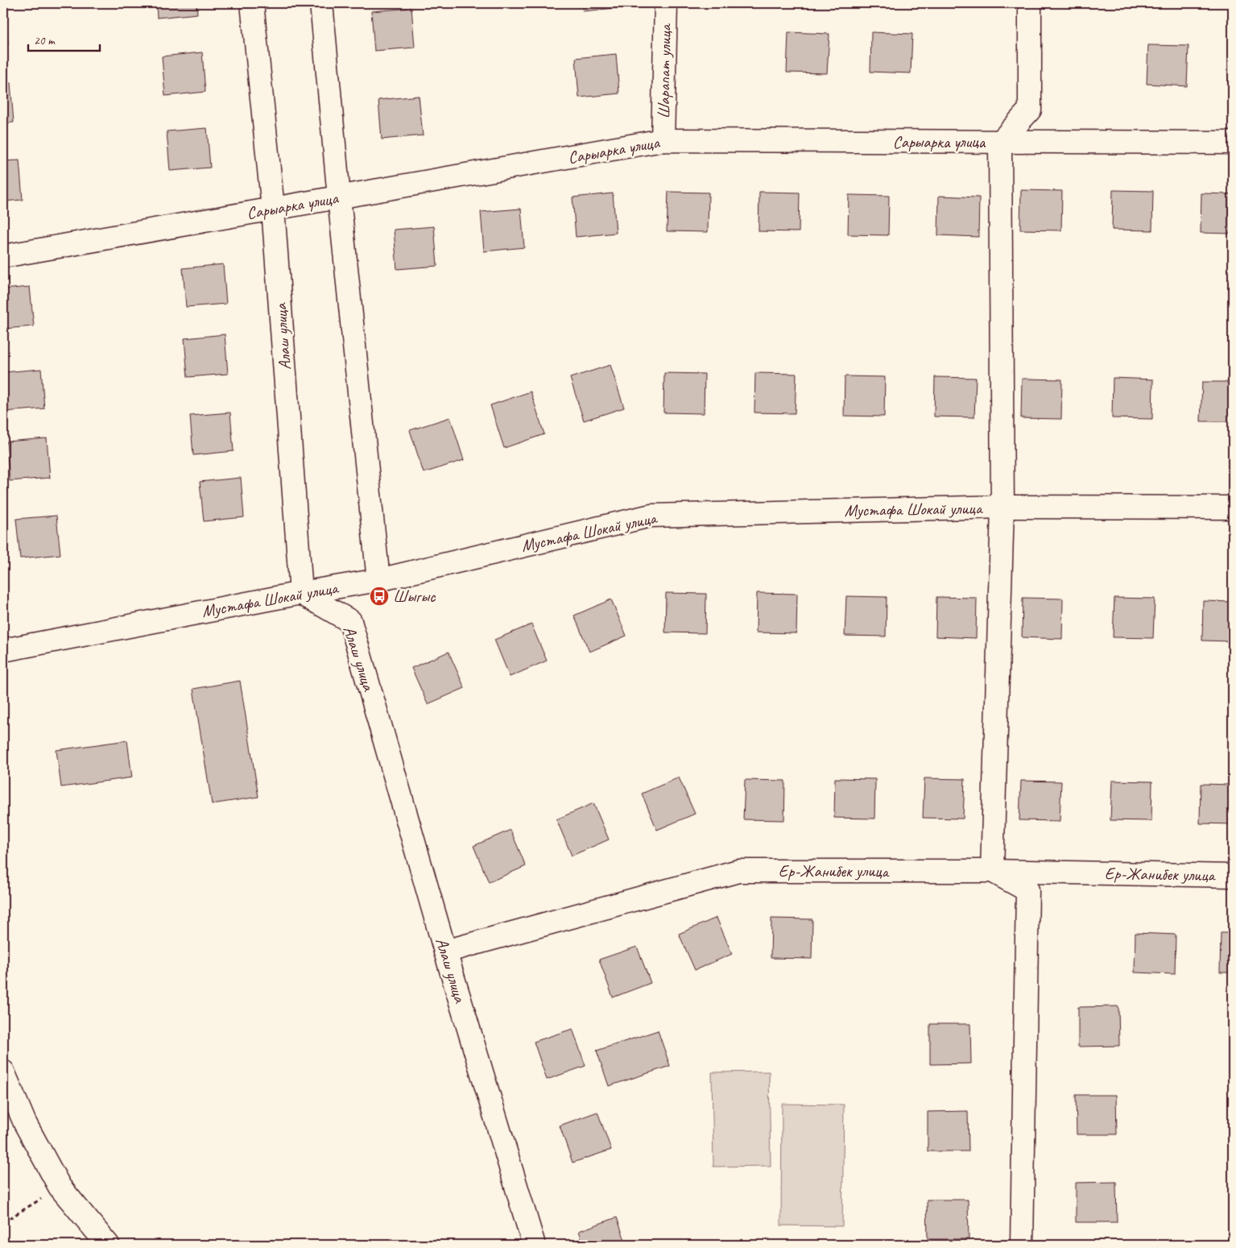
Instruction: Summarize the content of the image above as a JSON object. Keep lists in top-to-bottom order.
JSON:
{
  "streets": {
    "street": [
      "Шарапат улица",
      "Сарыарка улица",
      "Алаш улица",
      "Мустафа Шокай улица",
      "Ер-Жанибек улица"
    ]
  },
  "crossings": [
    ["Шарапат улица", "Сарыарка улица"],
    ["Сарыарка улица", "Алаш улица"],
    ["Алаш улица", "Мустафа Шокай улица"],
    ["Алаш улица", "Ер-Жанибек улица"]
  ],
  "places": {
    "bus stop": ["Шыгыс"]
  },
  "scale_bar": "20 m"
}
